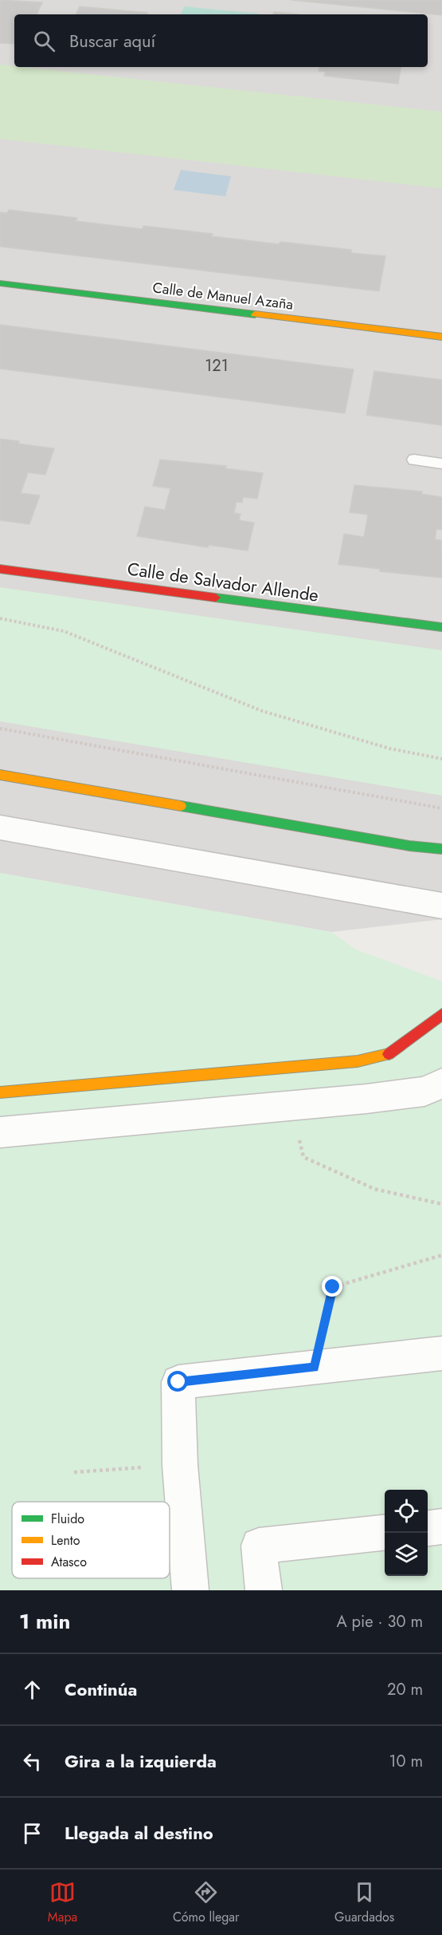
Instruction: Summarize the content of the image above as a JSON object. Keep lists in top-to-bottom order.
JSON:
{
  "streets": {
    "street": ["Calle de Manuel Azaña", "Calle de Salvador Allende"]
  },
  "house_numbers": ["121"],
  "legend": ["Fluido", "Lento", "Atasco"],
  "page": {
    "search": "Buscar aquí",
    "heading": ["1 min", "A pie · 30 m"],
    "list": [
      ["Continúa", "20 m"],
      ["Gira a la izquierda", "10 m"],
      "Llegada al destino"
    ],
    "nav": ["Mapa", "Cómo llegar", "Guardados"]
  }
}
